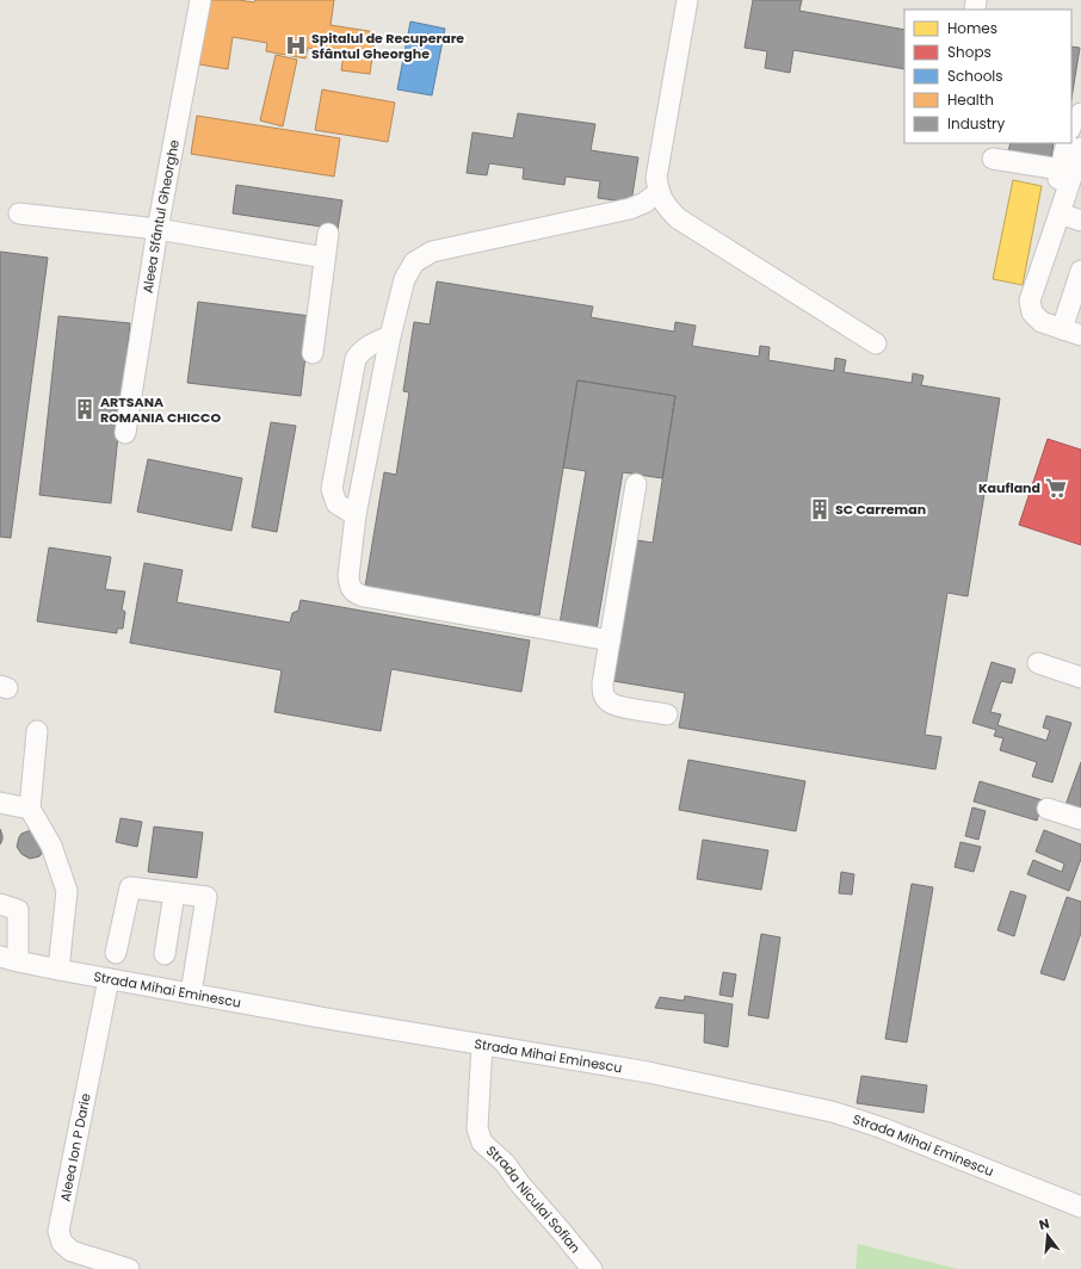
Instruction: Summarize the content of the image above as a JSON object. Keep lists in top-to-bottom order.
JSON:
{
  "streets": {
    "street": [
      "Aleea Sfântul Gheorghe",
      "Strada Mihai Eminescu",
      "Aleea Ion P Darie",
      "Strada Niculai Sofian"
    ]
  },
  "crossings": [
    ["Strada Mihai Eminescu", "Aleea Ion P Darie"],
    ["Strada Mihai Eminescu", "Strada Niculai Sofian"]
  ],
  "places": {
    "hospital": ["Spitalul de Recuperare Sfântul Gheorghe"],
    "building": ["ARTSANA ROMANIA CHICCO", "SC Carreman"],
    "supermarket": ["Kaufland"]
  },
  "legend": [
    "Homes",
    "Shops",
    "Schools",
    "Health",
    "Industry"
  ],
  "north": "top"
}
